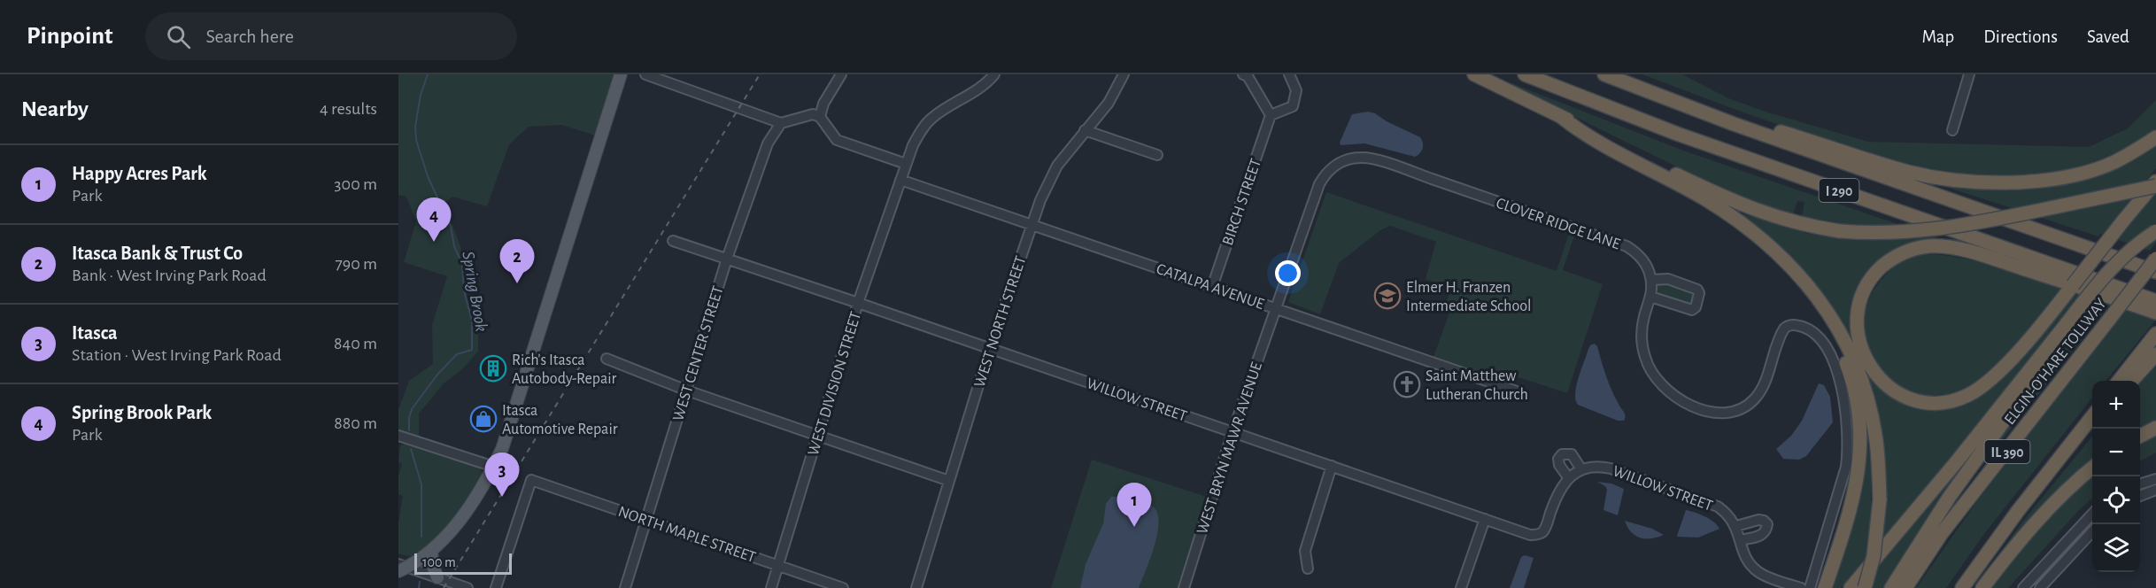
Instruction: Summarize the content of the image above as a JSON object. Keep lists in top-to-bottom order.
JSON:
{
  "streets": {
    "highway": ["I 290", "ELGIN-O'HARE TOLLWAY", "IL 390"],
    "street": [
      "BIRCH STREET",
      "CLOVER RIDGE LANE",
      "CATALPA AVENUE",
      "WEST NORTH STREET",
      "WEST CENTER STREET",
      "WEST DIVISION STREET",
      "WILLOW STREET",
      "WEST BRYN MAWR AVENUE",
      "NORTH MAPLE STREET"
    ]
  },
  "crossings": [
    ["BIRCH STREET", "CATALPA AVENUE"],
    ["CLOVER RIDGE LANE", "CATALPA AVENUE"],
    ["CLOVER RIDGE LANE", "WEST BRYN MAWR AVENUE"],
    ["CATALPA AVENUE", "WEST NORTH STREET"],
    ["CATALPA AVENUE", "WEST DIVISION STREET"],
    ["CATALPA AVENUE", "WEST BRYN MAWR AVENUE"],
    ["WEST NORTH STREET", "WILLOW STREET"],
    ["WEST CENTER STREET", "WILLOW STREET"],
    ["WEST CENTER STREET", "NORTH MAPLE STREET"],
    ["WEST DIVISION STREET", "WILLOW STREET"],
    ["WEST DIVISION STREET", "NORTH MAPLE STREET"],
    ["WILLOW STREET", "WEST BRYN MAWR AVENUE"]
  ],
  "water": ["Spring Brook"],
  "places": {
    "school or university": ["Elmer H. Franzen Intermediate School"],
    "building": ["Rich's Itasca Autobody-Repair"],
    "church": ["Saint Matthew Lutheran Church"],
    "shop": ["Itasca Automotive Repair"]
  },
  "scale_bar": "100 m",
  "page": {
    "header": "Pinpoint",
    "search": "Search here",
    "nav": ["Map", "Directions", "Saved"],
    "heading": ["Nearby", "4 results"],
    "list": [
      {
        "mark": "1",
        "name": "Happy Acres Park",
        "note": "Park",
        "value": "300 m"
      },
      {
        "mark": "2",
        "name": "Itasca Bank & Trust Co",
        "note": "Bank · West Irving Park Road",
        "value": "790 m"
      },
      {
        "mark": "3",
        "name": "Itasca",
        "note": "Station · West Irving Park Road",
        "value": "840 m"
      },
      {
        "mark": "4",
        "name": "Spring Brook Park",
        "note": "Park",
        "value": "880 m"
      }
    ],
    "pins": [
      "4",
      "2",
      "3",
      "1"
    ],
    "map_buttons": ["+", "−"],
    "scale": "100 m"
  }
}
